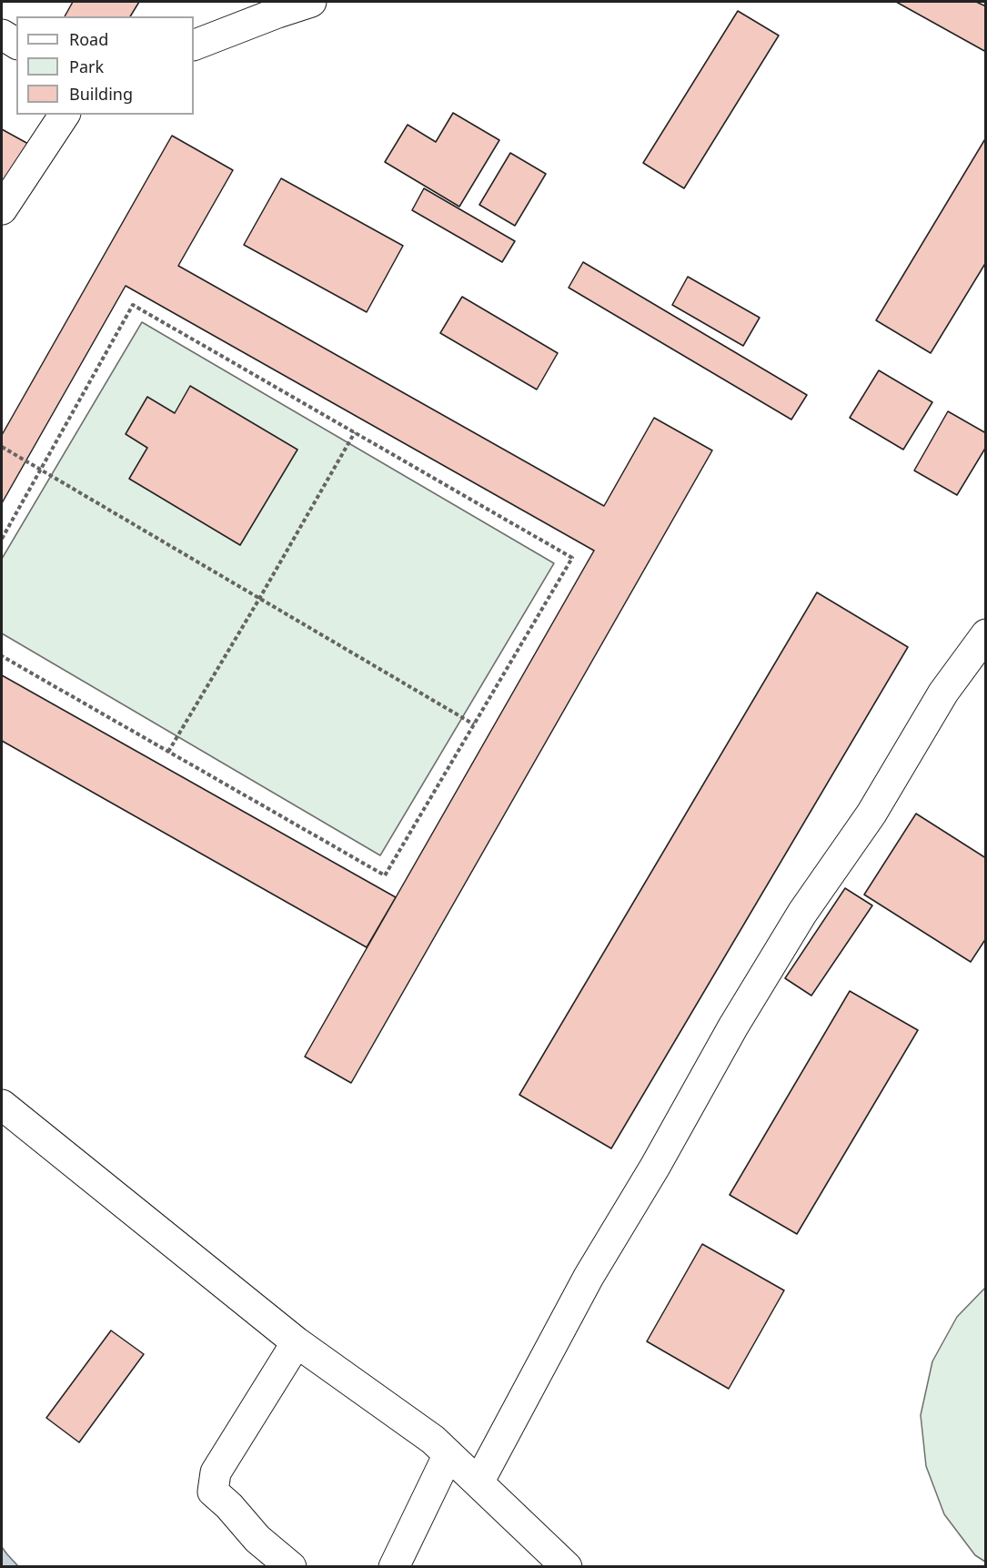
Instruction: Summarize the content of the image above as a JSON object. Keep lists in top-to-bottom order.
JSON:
{
  "legend": ["Road", "Park", "Building"]
}
